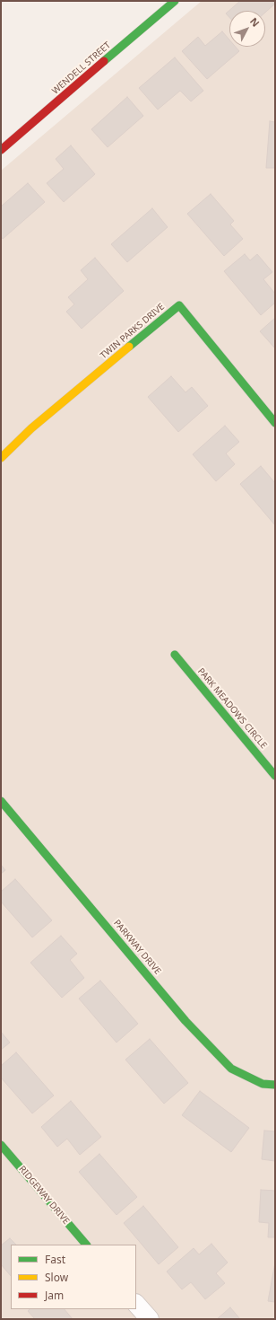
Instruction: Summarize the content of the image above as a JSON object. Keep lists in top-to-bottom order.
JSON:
{
  "streets": {
    "street": [
      "WENDELL STREET",
      "TWIN PARKS DRIVE",
      "PARK MEADOWS CIRCLE",
      "PARKWAY DRIVE",
      "RIDGEWAY DRIVE"
    ]
  },
  "legend": ["Fast", "Slow", "Jam"],
  "north": "top right"
}
